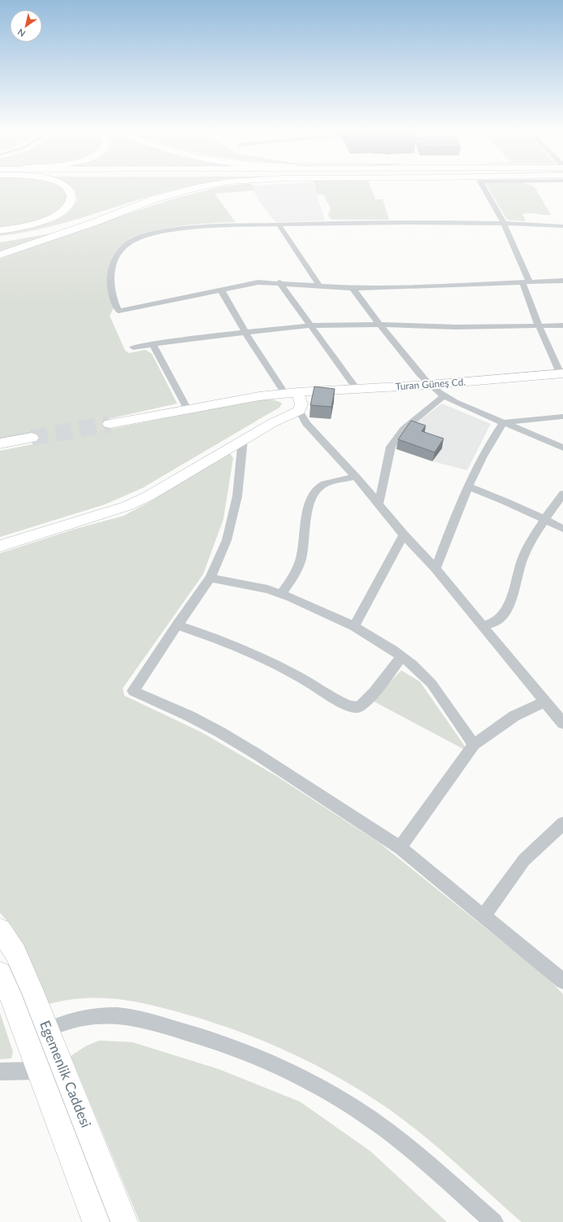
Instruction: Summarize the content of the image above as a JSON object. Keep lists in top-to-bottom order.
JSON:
{
  "streets": {
    "main road": ["Turan Güneş Cd.", "Egemenlik Caddesi"]
  },
  "north": "bottom left"
}
